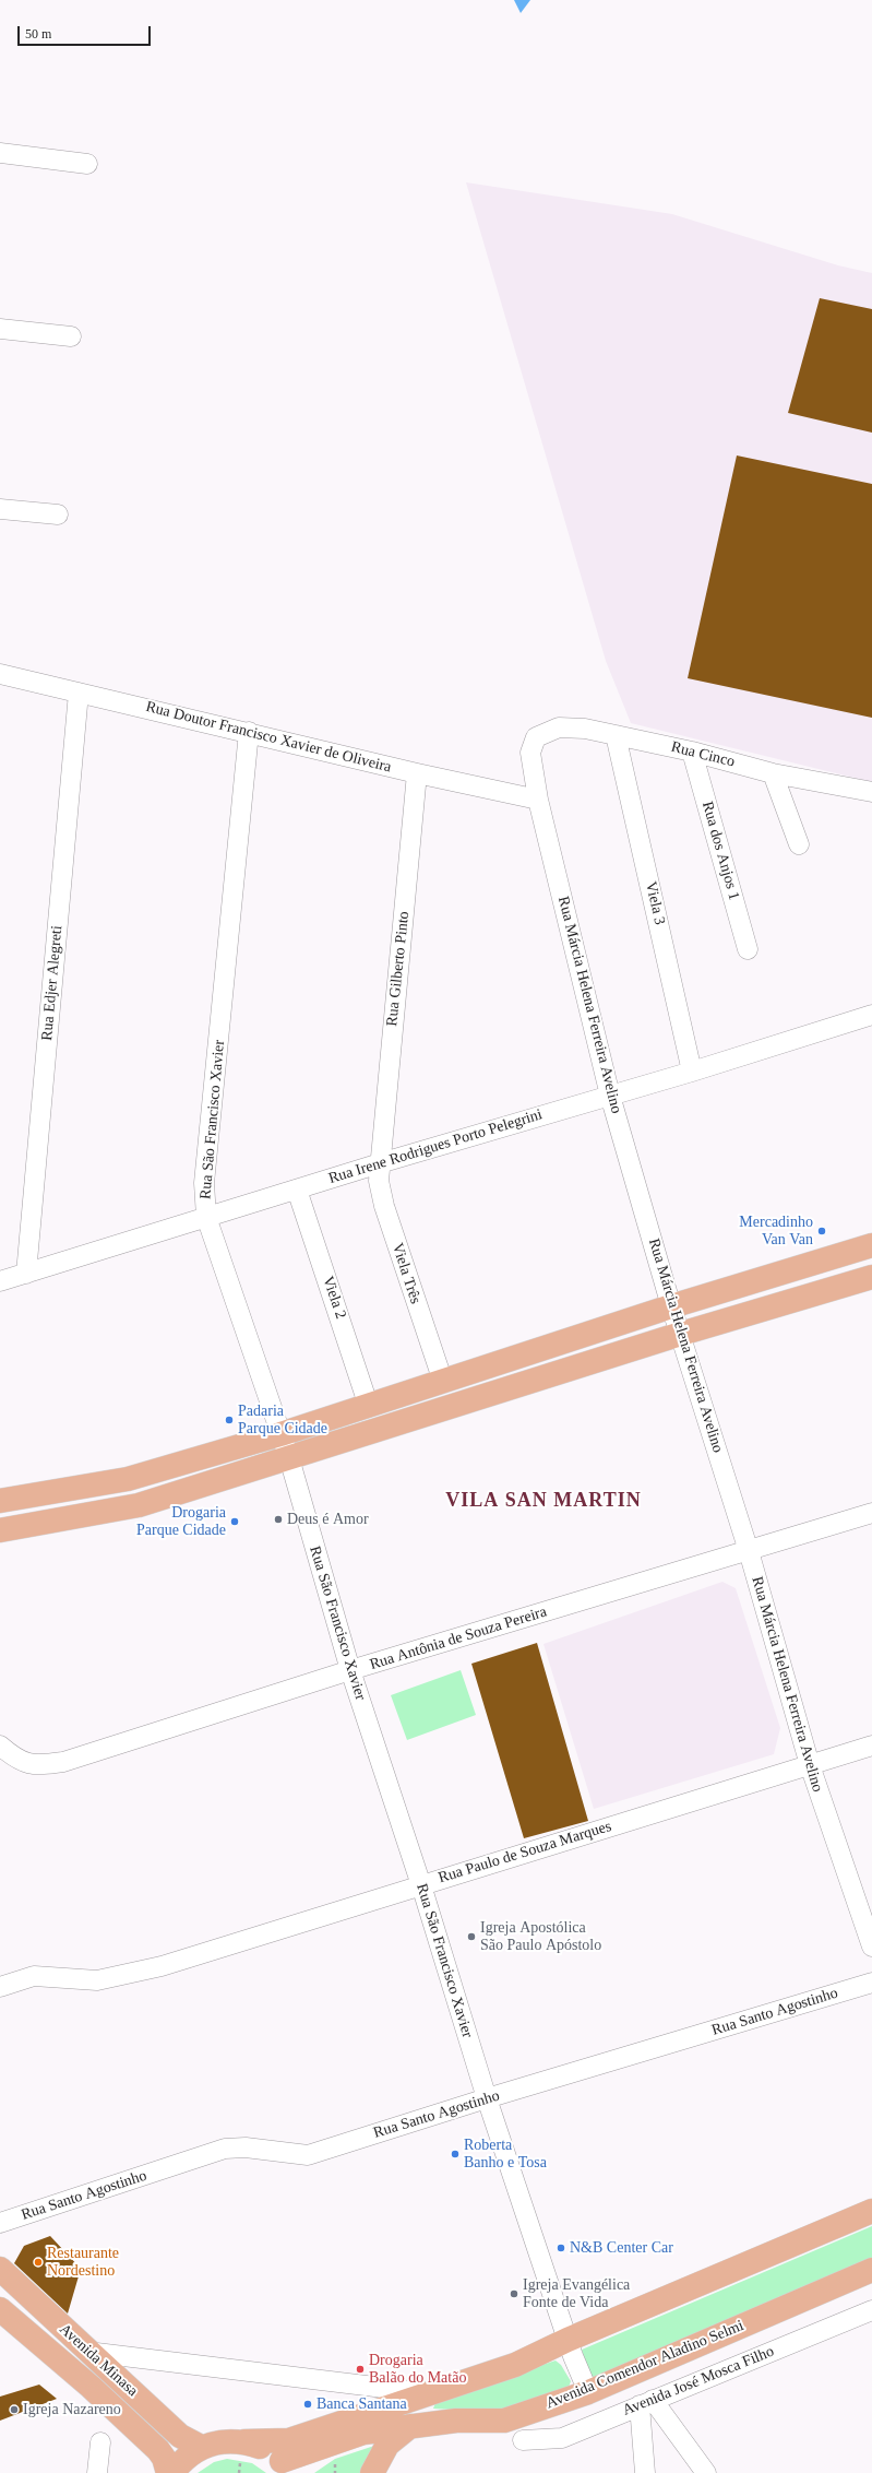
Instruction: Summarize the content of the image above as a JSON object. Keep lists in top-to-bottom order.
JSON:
{
  "streets": {
    "main road": ["Avenida Minasa", "Avenida Comendor Aladino Selmi"],
    "street": [
      "Rua Doutor Francisco Xavier de Oliveira",
      "Rua Cinco",
      "Rua dos Anjos 1",
      "Viela 3",
      "Rua Gilberto Pinto",
      "Rua Edjer Alegreti",
      "Rua Márcia Helena Ferreira Avelino",
      "Rua São Francisco Xavier",
      "Rua Irene Rodrigues Porto Pelegrini",
      "Viela Três",
      "Viela 2",
      "Rua Antônia de Souza Pereira",
      "Rua Paulo de Souza Marques",
      "Rua Santo Agostinho",
      "Avenida José Mosca Filho"
    ]
  },
  "crossings": [
    ["Rua Doutor Francisco Xavier de Oliveira", "Rua Gilberto Pinto"],
    ["Rua Doutor Francisco Xavier de Oliveira", "Rua Edjer Alegreti"],
    ["Rua Doutor Francisco Xavier de Oliveira", "Rua Márcia Helena Ferreira Avelino"],
    ["Rua Doutor Francisco Xavier de Oliveira", "Rua São Francisco Xavier"],
    ["Rua Cinco", "Rua dos Anjos 1"],
    ["Rua Cinco", "Viela 3"],
    ["Rua Cinco", "Rua Márcia Helena Ferreira Avelino"],
    ["Viela 3", "Rua Irene Rodrigues Porto Pelegrini"],
    ["Rua Gilberto Pinto", "Rua Irene Rodrigues Porto Pelegrini"],
    ["Rua Gilberto Pinto", "Viela Três"],
    ["Rua Edjer Alegreti", "Rua Irene Rodrigues Porto Pelegrini"],
    ["Rua Márcia Helena Ferreira Avelino", "Rua Irene Rodrigues Porto Pelegrini"],
    ["Rua Márcia Helena Ferreira Avelino", "Rua Antônia de Souza Pereira"],
    ["Rua Márcia Helena Ferreira Avelino", "Rua Paulo de Souza Marques"],
    ["Rua São Francisco Xavier", "Rua Irene Rodrigues Porto Pelegrini"],
    ["Rua São Francisco Xavier", "Rua Antônia de Souza Pereira"],
    ["Rua São Francisco Xavier", "Rua Paulo de Souza Marques"],
    ["Rua São Francisco Xavier", "Rua Santo Agostinho"],
    ["Rua São Francisco Xavier", "Avenida Comendor Aladino Selmi"],
    ["Rua Irene Rodrigues Porto Pelegrini", "Viela Três"],
    ["Rua Irene Rodrigues Porto Pelegrini", "Viela 2"]
  ],
  "districts": ["VILA SAN MARTIN"],
  "places": [
    "Mercadinho Van Van",
    "Padaria Parque Cidade",
    "Deus é Amor",
    "Drogaria Parque Cidade",
    "Igreja Apostólica São Paulo Apóstolo",
    "Roberta Banho e Tosa",
    "N&B Center Car",
    "Restaurante Nordestino",
    "Igreja Evangélica Fonte de Vida",
    "Drogaria Balão do Matão",
    "Banca Santana",
    "Igreja Nazareno"
  ],
  "scale_bar": "50 m"
}
